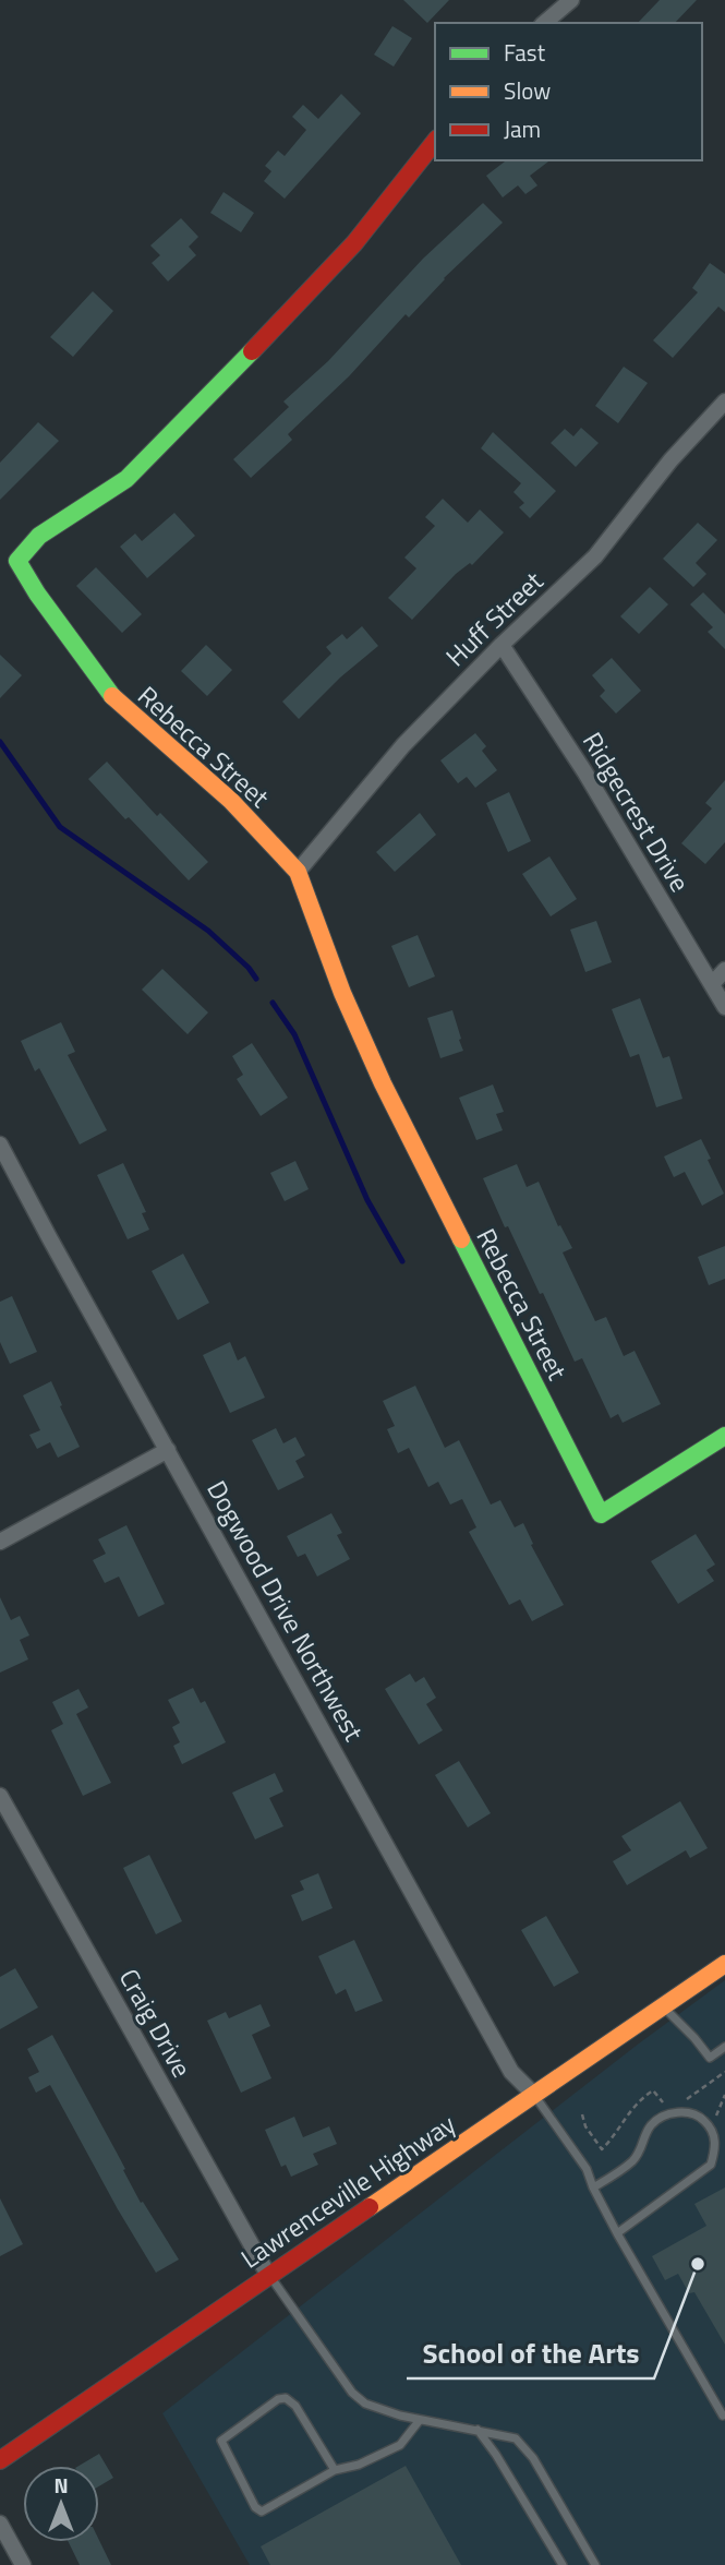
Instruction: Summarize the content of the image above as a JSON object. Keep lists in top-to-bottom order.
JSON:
{
  "streets": {
    "street": [
      "Huff Street",
      "Rebecca Street",
      "Ridgecrest Drive",
      "Dogwood Drive Northwest",
      "Craig Drive",
      "Lawrenceville Highway"
    ]
  },
  "crossings": [
    ["Huff Street", "Rebecca Street"],
    ["Huff Street", "Ridgecrest Drive"],
    ["Dogwood Drive Northwest", "Lawrenceville Highway"],
    ["Craig Drive", "Lawrenceville Highway"]
  ],
  "places": ["School of the Arts"],
  "legend": ["Fast", "Slow", "Jam"],
  "north": "top"
}
